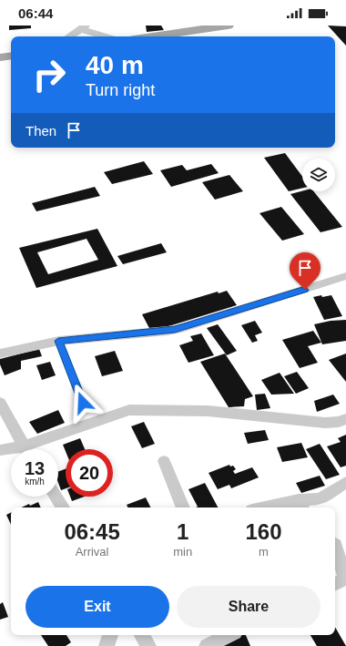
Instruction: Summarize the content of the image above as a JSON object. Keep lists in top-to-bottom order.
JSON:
{
  "page": {
    "status": "06:44",
    "turn": ["40 m", "Turn right"],
    "then": "Then",
    "speed": "13 km/h",
    "limit": "20",
    "eta": [
      "06:45",
      "Arrival",
      "1",
      "min",
      "160",
      "m"
    ],
    "buttons": ["Exit", "Share"]
  }
}
